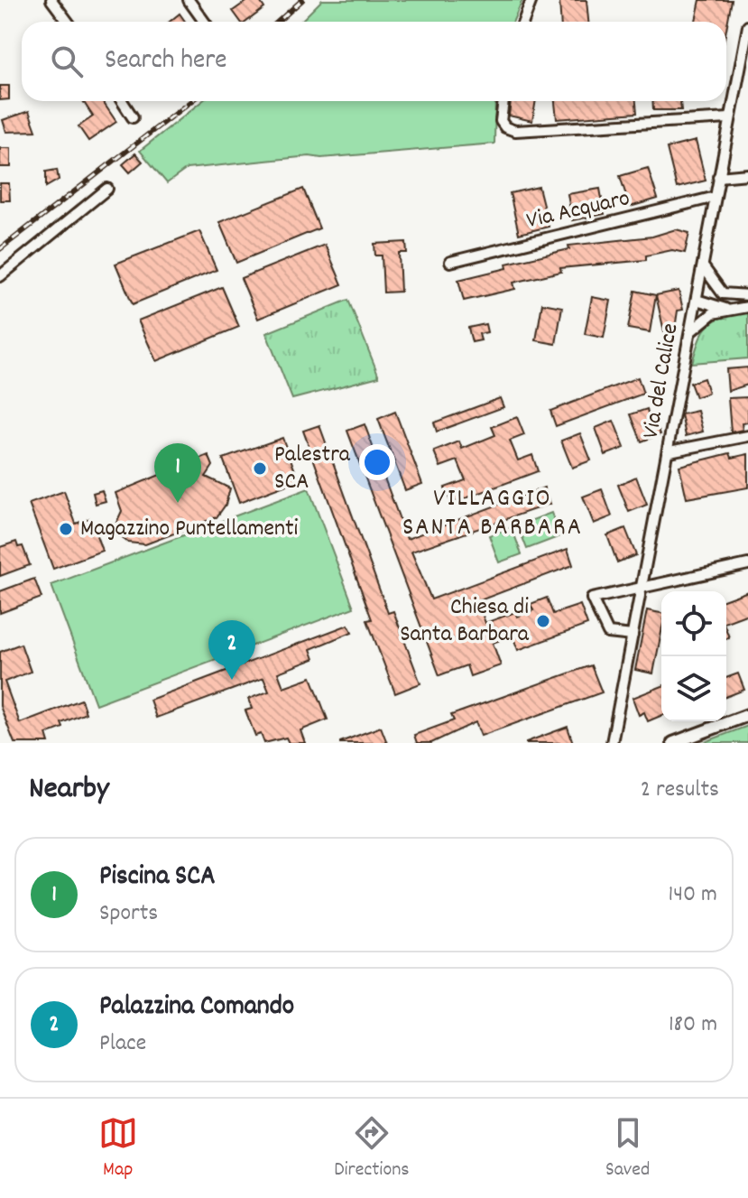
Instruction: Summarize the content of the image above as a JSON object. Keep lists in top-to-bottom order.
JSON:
{
  "streets": {
    "street": ["Via Acquaro", "Via del Calice"]
  },
  "crossings": [
    ["Via Acquaro", "Via del Calice"]
  ],
  "districts": ["VILLAGGIO SANTA BARBARA"],
  "places": ["Palestra SCA", "Magazzino Puntellamenti", "Chiesa di Santa Barbara"],
  "page": {
    "search": "Search here",
    "pins": ["1", "2"],
    "heading": ["Nearby", "2 results"],
    "list": [
      {
        "mark": "1",
        "name": "Piscina SCA",
        "note": "Sports",
        "value": "140 m"
      },
      {
        "mark": "2",
        "name": "Palazzina Comando",
        "note": "Place",
        "value": "180 m"
      }
    ],
    "nav": ["Map", "Directions", "Saved"]
  }
}
